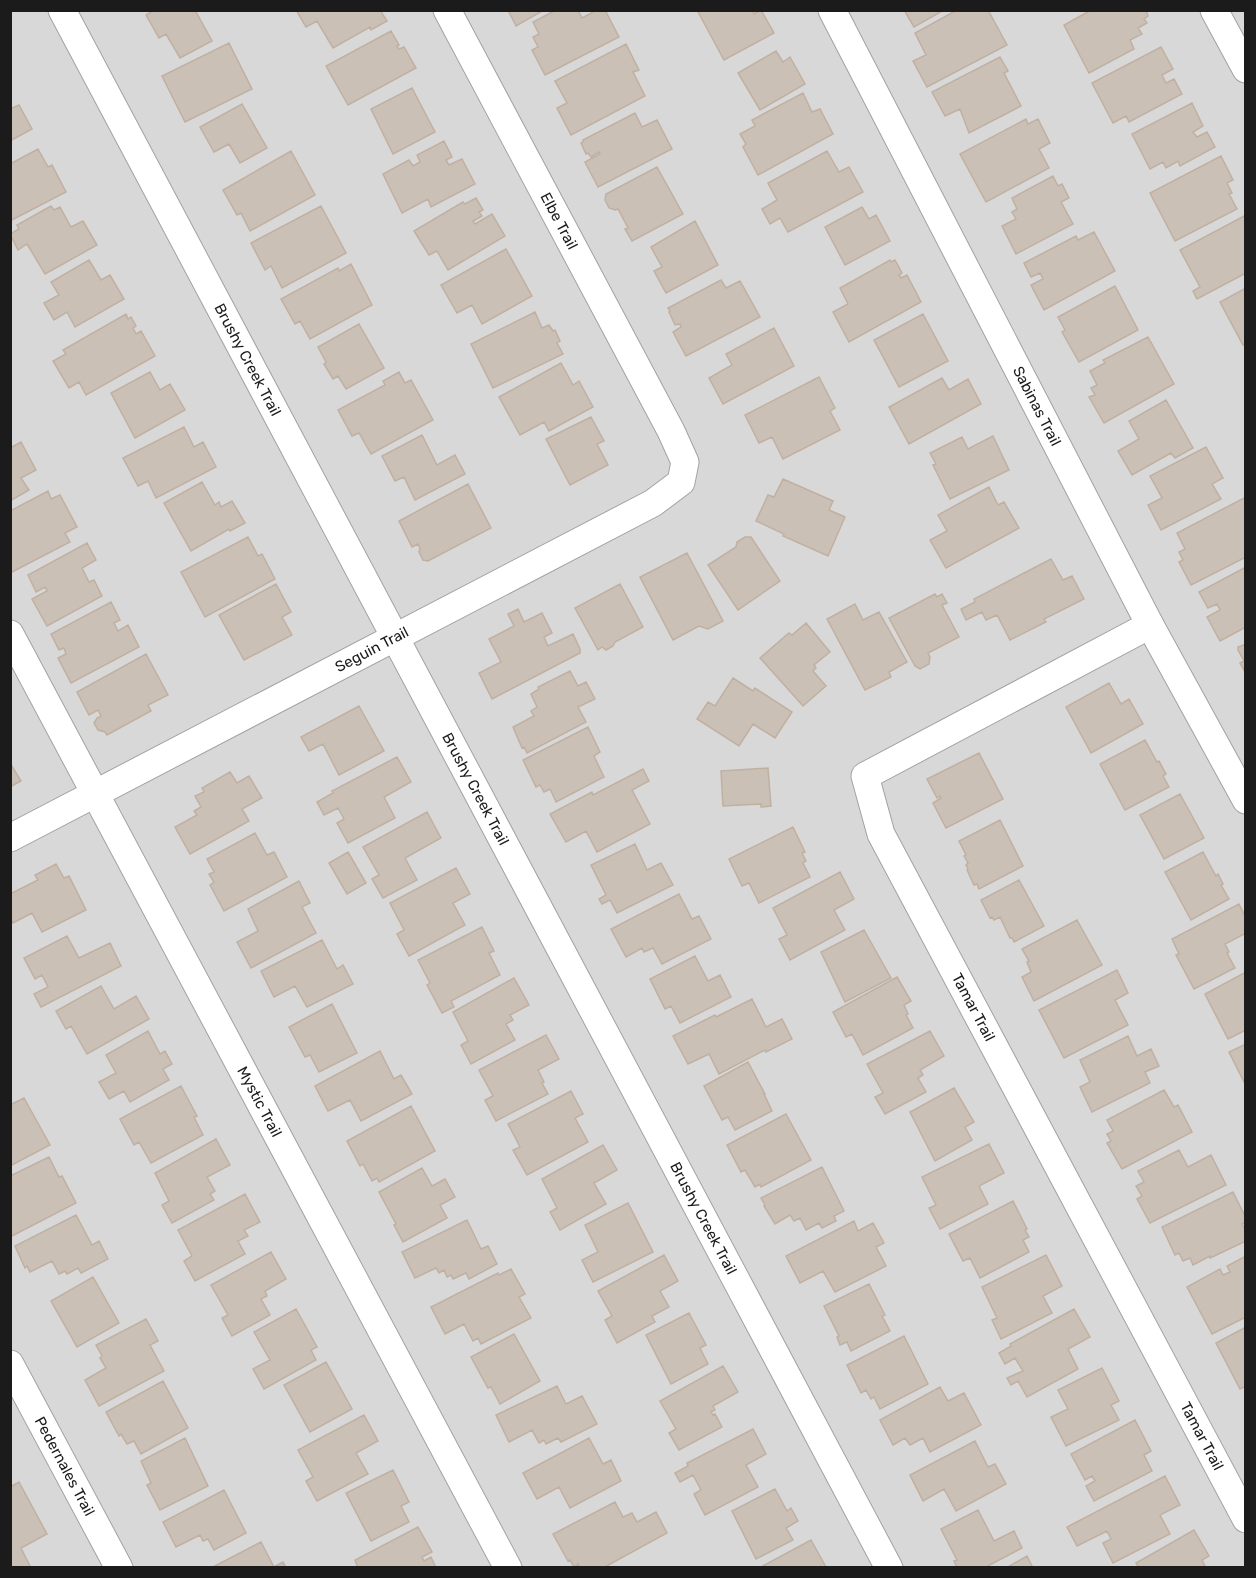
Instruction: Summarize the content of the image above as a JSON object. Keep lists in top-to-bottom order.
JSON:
{
  "streets": {
    "street": [
      "Elbe Trail",
      "Brushy Creek Trail",
      "Sabinas Trail",
      "Seguin Trail",
      "Tamar Trail",
      "Mystic Trail",
      "Pedernales Trail"
    ]
  },
  "crossings": [
    ["Elbe Trail", "Seguin Trail"],
    ["Brushy Creek Trail", "Seguin Trail"],
    ["Sabinas Trail", "Tamar Trail"],
    ["Seguin Trail", "Mystic Trail"]
  ]
}
